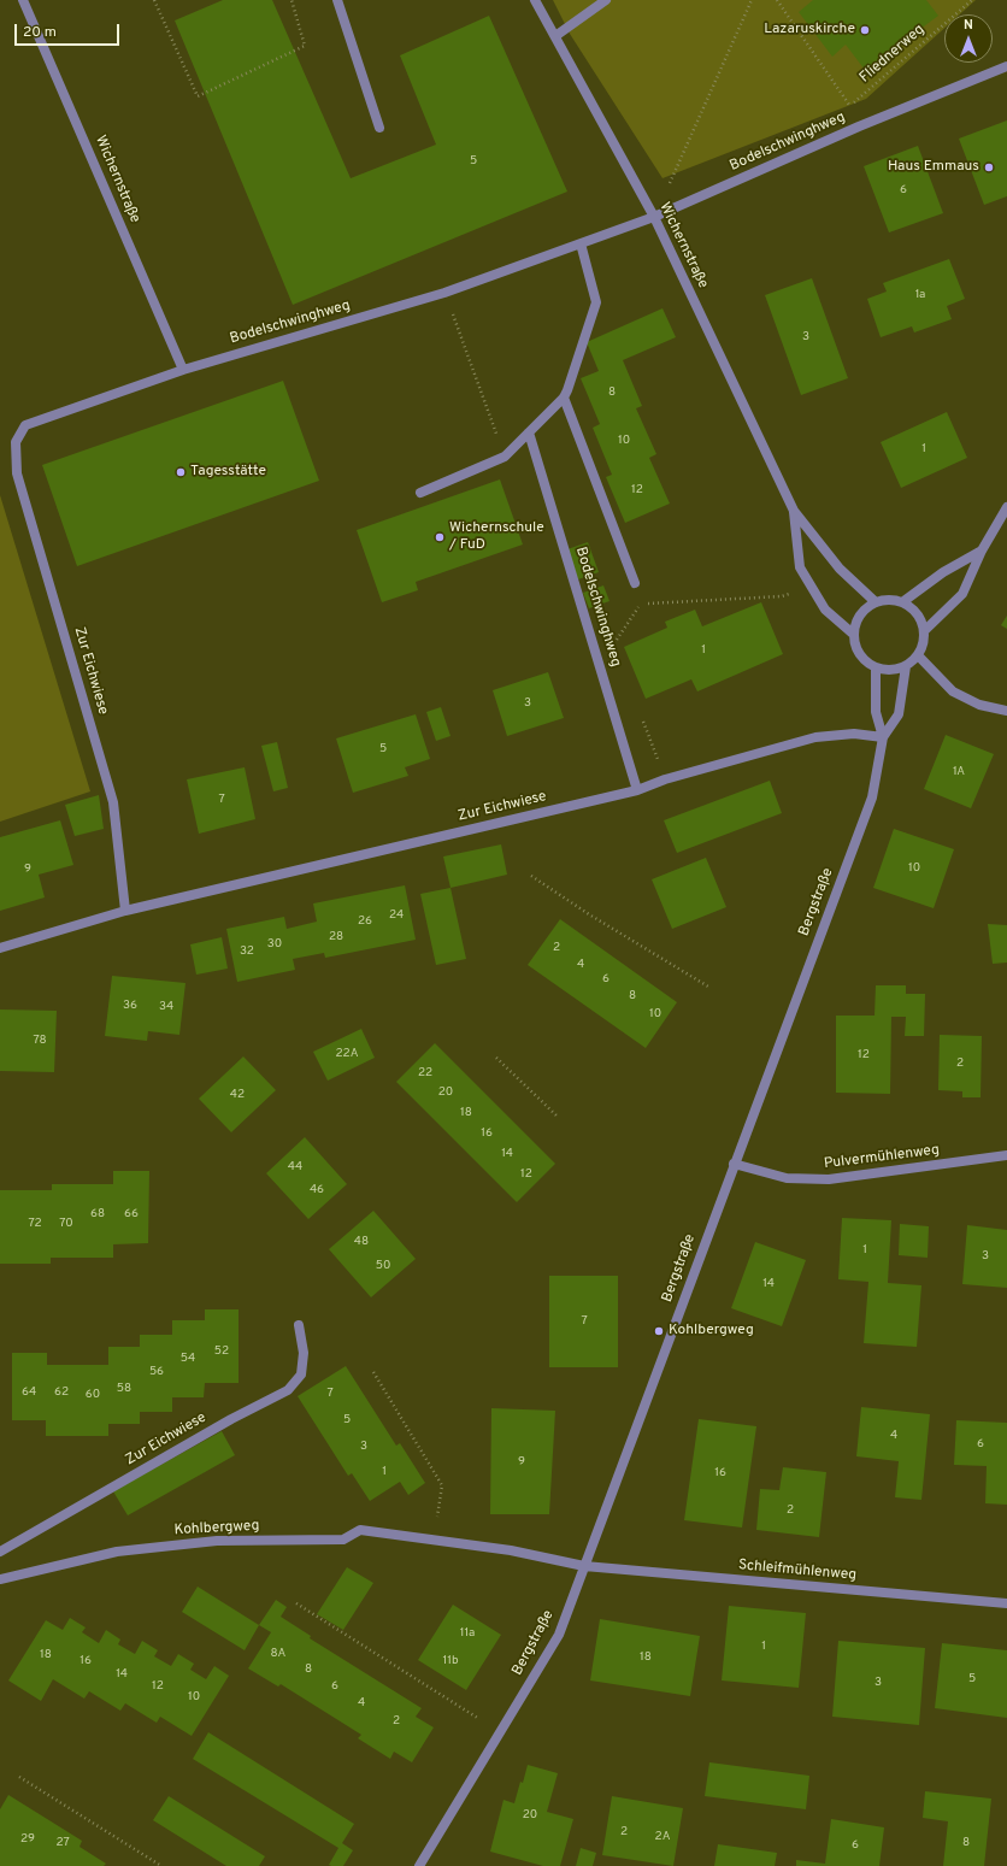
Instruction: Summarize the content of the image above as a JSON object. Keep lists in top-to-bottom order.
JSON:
{
  "streets": {
    "street": [
      "Bodelschwinghweg",
      "Wichernstraße",
      "Zur Eichwiese",
      "Bergstraße",
      "Pulvermühlenweg",
      "Kohlbergweg",
      "Schleifmühlenweg"
    ],
    "path": ["Fliednerweg"]
  },
  "crossings": [
    ["Bodelschwinghweg", "Wichernstraße"],
    ["Bodelschwinghweg", "Zur Eichwiese"],
    ["Wichernstraße", "Bergstraße"],
    ["Zur Eichwiese", "Bergstraße"],
    ["Bergstraße", "Pulvermühlenweg"],
    ["Bergstraße", "Kohlbergweg"],
    ["Bergstraße", "Schleifmühlenweg"],
    ["Kohlbergweg", "Schleifmühlenweg"]
  ],
  "places": [
    "Lazaruskirche",
    "Haus Emmaus",
    "Tagesstätte",
    "Wichernschule / FuD",
    "Kohlbergweg"
  ],
  "house_numbers": [
    "5",
    "6",
    "1a",
    "3",
    "8",
    "10",
    "1",
    "12",
    "1",
    "3",
    "5",
    "1A",
    "7",
    "10",
    "9",
    "24",
    "26",
    "28",
    "30",
    "2",
    "32",
    "4",
    "6",
    "8",
    "36",
    "34",
    "10",
    "78",
    "22A",
    "12",
    "2",
    "22",
    "20",
    "42",
    "18",
    "16",
    "14",
    "44",
    "12",
    "46",
    "68",
    "66",
    "72",
    "70",
    "48",
    "1",
    "3",
    "50",
    "14",
    "7",
    "52",
    "54",
    "56",
    "58",
    "64",
    "62",
    "7",
    "60",
    "5",
    "4",
    "6",
    "3",
    "9",
    "1",
    "16",
    "2",
    "11a",
    "1",
    "8A",
    "18",
    "18",
    "16",
    "11b",
    "8",
    "14",
    "5",
    "3",
    "12",
    "6",
    "10",
    "4",
    "2",
    "20",
    "2",
    "2A",
    "29",
    "27",
    "8",
    "6"
  ],
  "scale_bar": "20 m",
  "north": "top"
}
